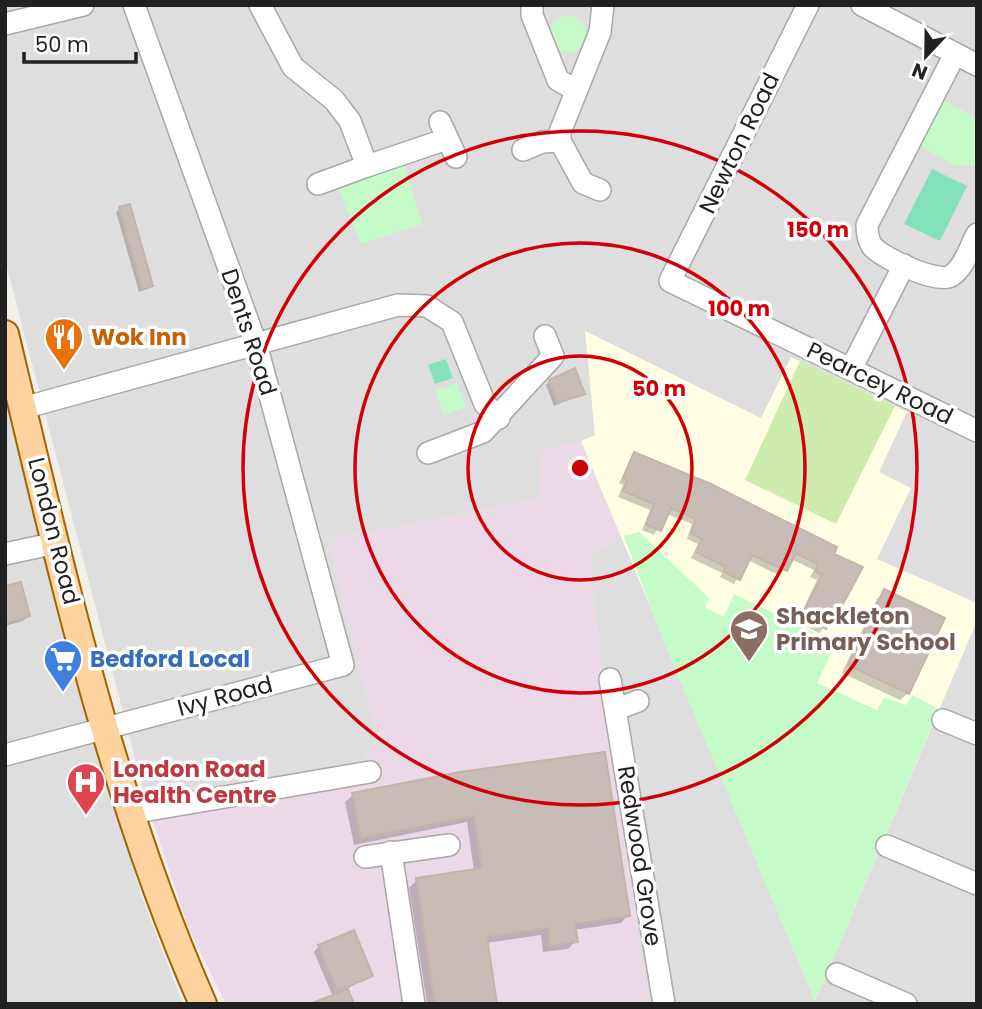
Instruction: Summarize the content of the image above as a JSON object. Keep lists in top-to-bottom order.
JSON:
{
  "streets": {
    "main road": ["London Road"],
    "street": [
      "Newton Road",
      "Dents Road",
      "Pearcey Road",
      "Ivy Road",
      "Redwood Grove"
    ]
  },
  "crossings": [
    ["Newton Road", "Pearcey Road"],
    ["Dents Road", "Ivy Road"],
    ["London Road", "Ivy Road"]
  ],
  "places": {
    "restaurant": ["Wok Inn"],
    "school or university": ["Shackleton Primary School"],
    "supermarket": ["Bedford Local"],
    "hospital": ["London Road Health Centre"]
  },
  "scale_bar": "50 m",
  "north": "bottom",
  "rings": ["150 m", "100 m", "50 m"]
}
